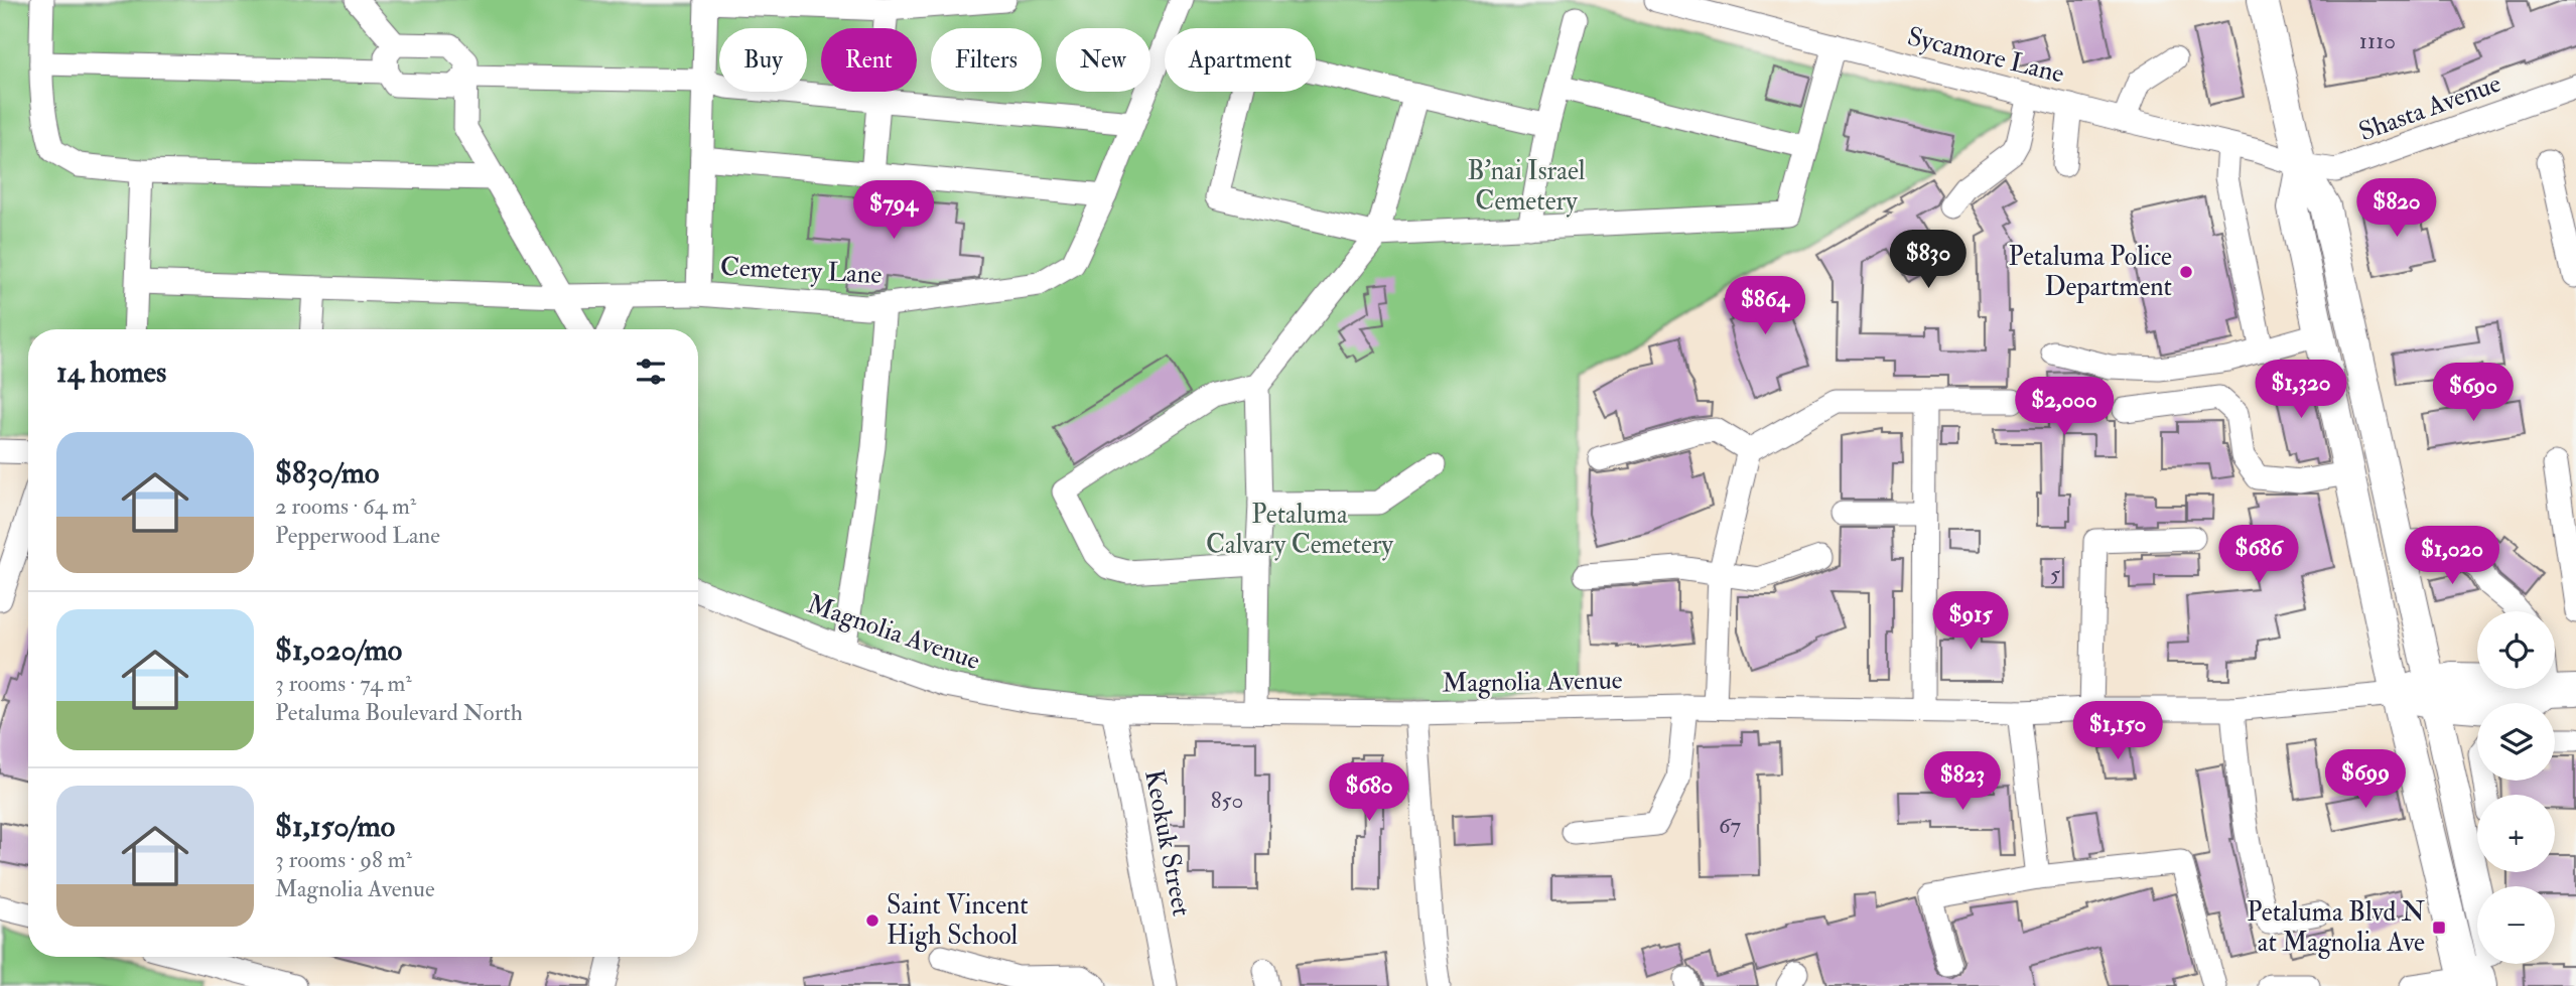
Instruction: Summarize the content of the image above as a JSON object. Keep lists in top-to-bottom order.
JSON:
{
  "streets": {
    "street": [
      "Sycamore Lane",
      "Shasta Avenue",
      "Cemetery Lane",
      "Magnolia Avenue",
      "Keokuk Street"
    ]
  },
  "crossings": [
    ["Sycamore Lane", "Shasta Avenue"],
    ["Magnolia Avenue", "Keokuk Street"]
  ],
  "parks": ["B'nai Israel Cemetery", "Petaluma Calvary Cemetery"],
  "places": {
    "other": ["Petaluma Police Department", "Saint Vincent High School"],
    "transit": ["Petaluma Blvd N at Magnolia Ave"]
  },
  "house_numbers": [
    "1110",
    "5",
    "850",
    "67"
  ],
  "page": {
    "chip": [
      "Buy",
      "Rent",
      "Filters",
      "New",
      "Apartment"
    ],
    "price": [
      "$820",
      "$794",
      "$830",
      "$864",
      "$1,320",
      "$690",
      "$2,000",
      "$686",
      "$1,020",
      "$915",
      "$1,150",
      "$699",
      "$823",
      "$680"
    ],
    "heading": "14 homes",
    "list": [
      {
        "name": "$830/mo",
        "note": "2 rooms · 64 m² · Pepperwood Lane"
      },
      {
        "name": "$1,020/mo",
        "note": "3 rooms · 74 m² · Petaluma Boulevard North"
      },
      {
        "name": "$1,150/mo",
        "note": "3 rooms · 98 m² · Magnolia Avenue"
      }
    ],
    "map_buttons": ["+", "−"]
  }
}
